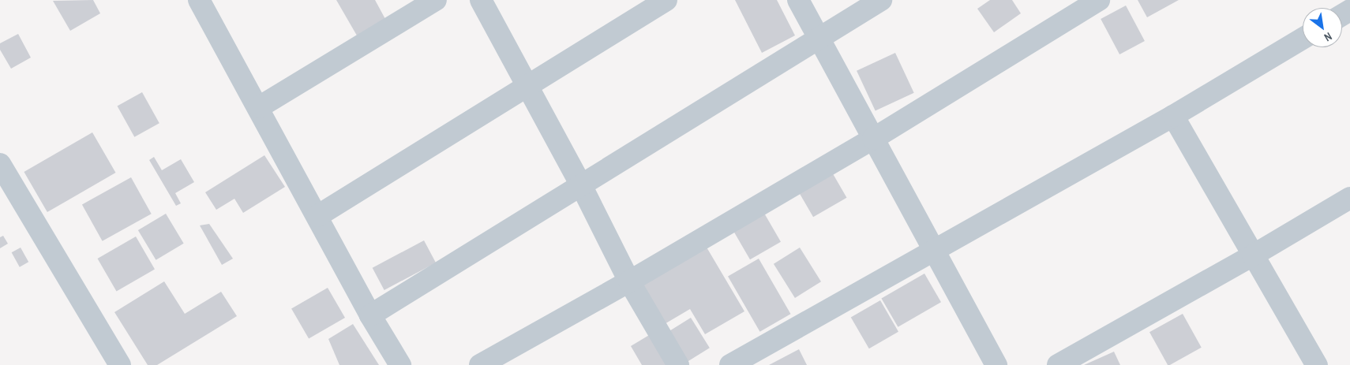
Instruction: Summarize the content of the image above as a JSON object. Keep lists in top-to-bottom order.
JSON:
{
  "north": "bottom right"
}
